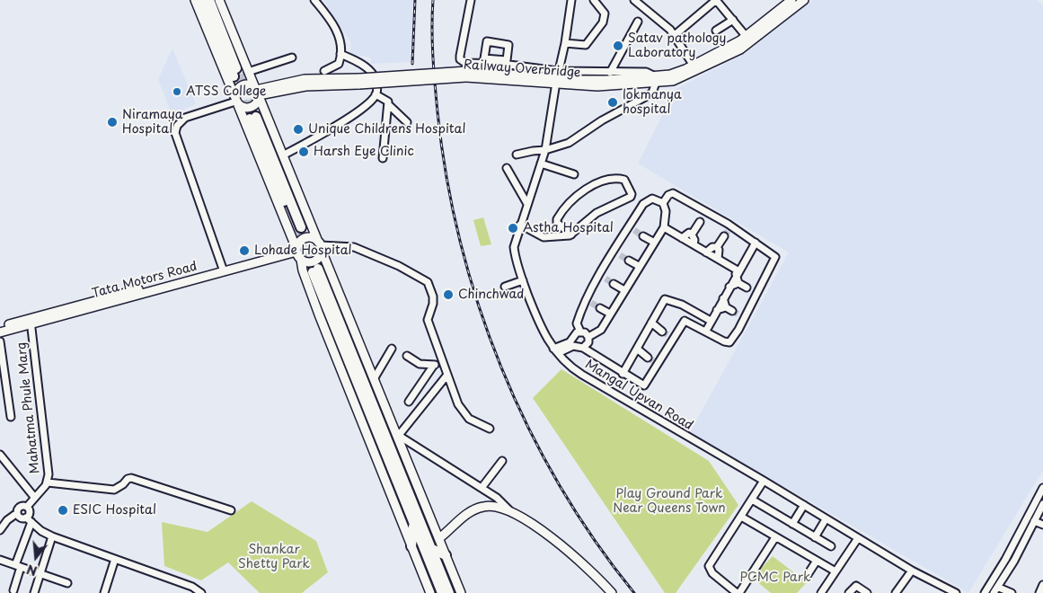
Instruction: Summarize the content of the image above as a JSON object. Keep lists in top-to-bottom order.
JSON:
{
  "streets": {
    "main road": ["Railway Overbridge", "Tata Motors Road"],
    "street": ["Mangal Upvan Road", "Mahatma Phule Marg"]
  },
  "crossings": [
    ["Tata Motors Road", "Mahatma Phule Marg"]
  ],
  "parks": ["Play Ground Park Near Queens Town", "Shankar Shetty Park", "PCMC Park"],
  "places": [
    "Satav pathology Laboratory",
    "ATSS College",
    "lokmanya hospital",
    "Niramaya Hospital",
    "Unique Childrens Hospital",
    "Harsh Eye Clinic",
    "Astha Hospital",
    "Lohade Hospital",
    "Chinchwad",
    "ESIC Hospital"
  ],
  "north": "bottom"
}
